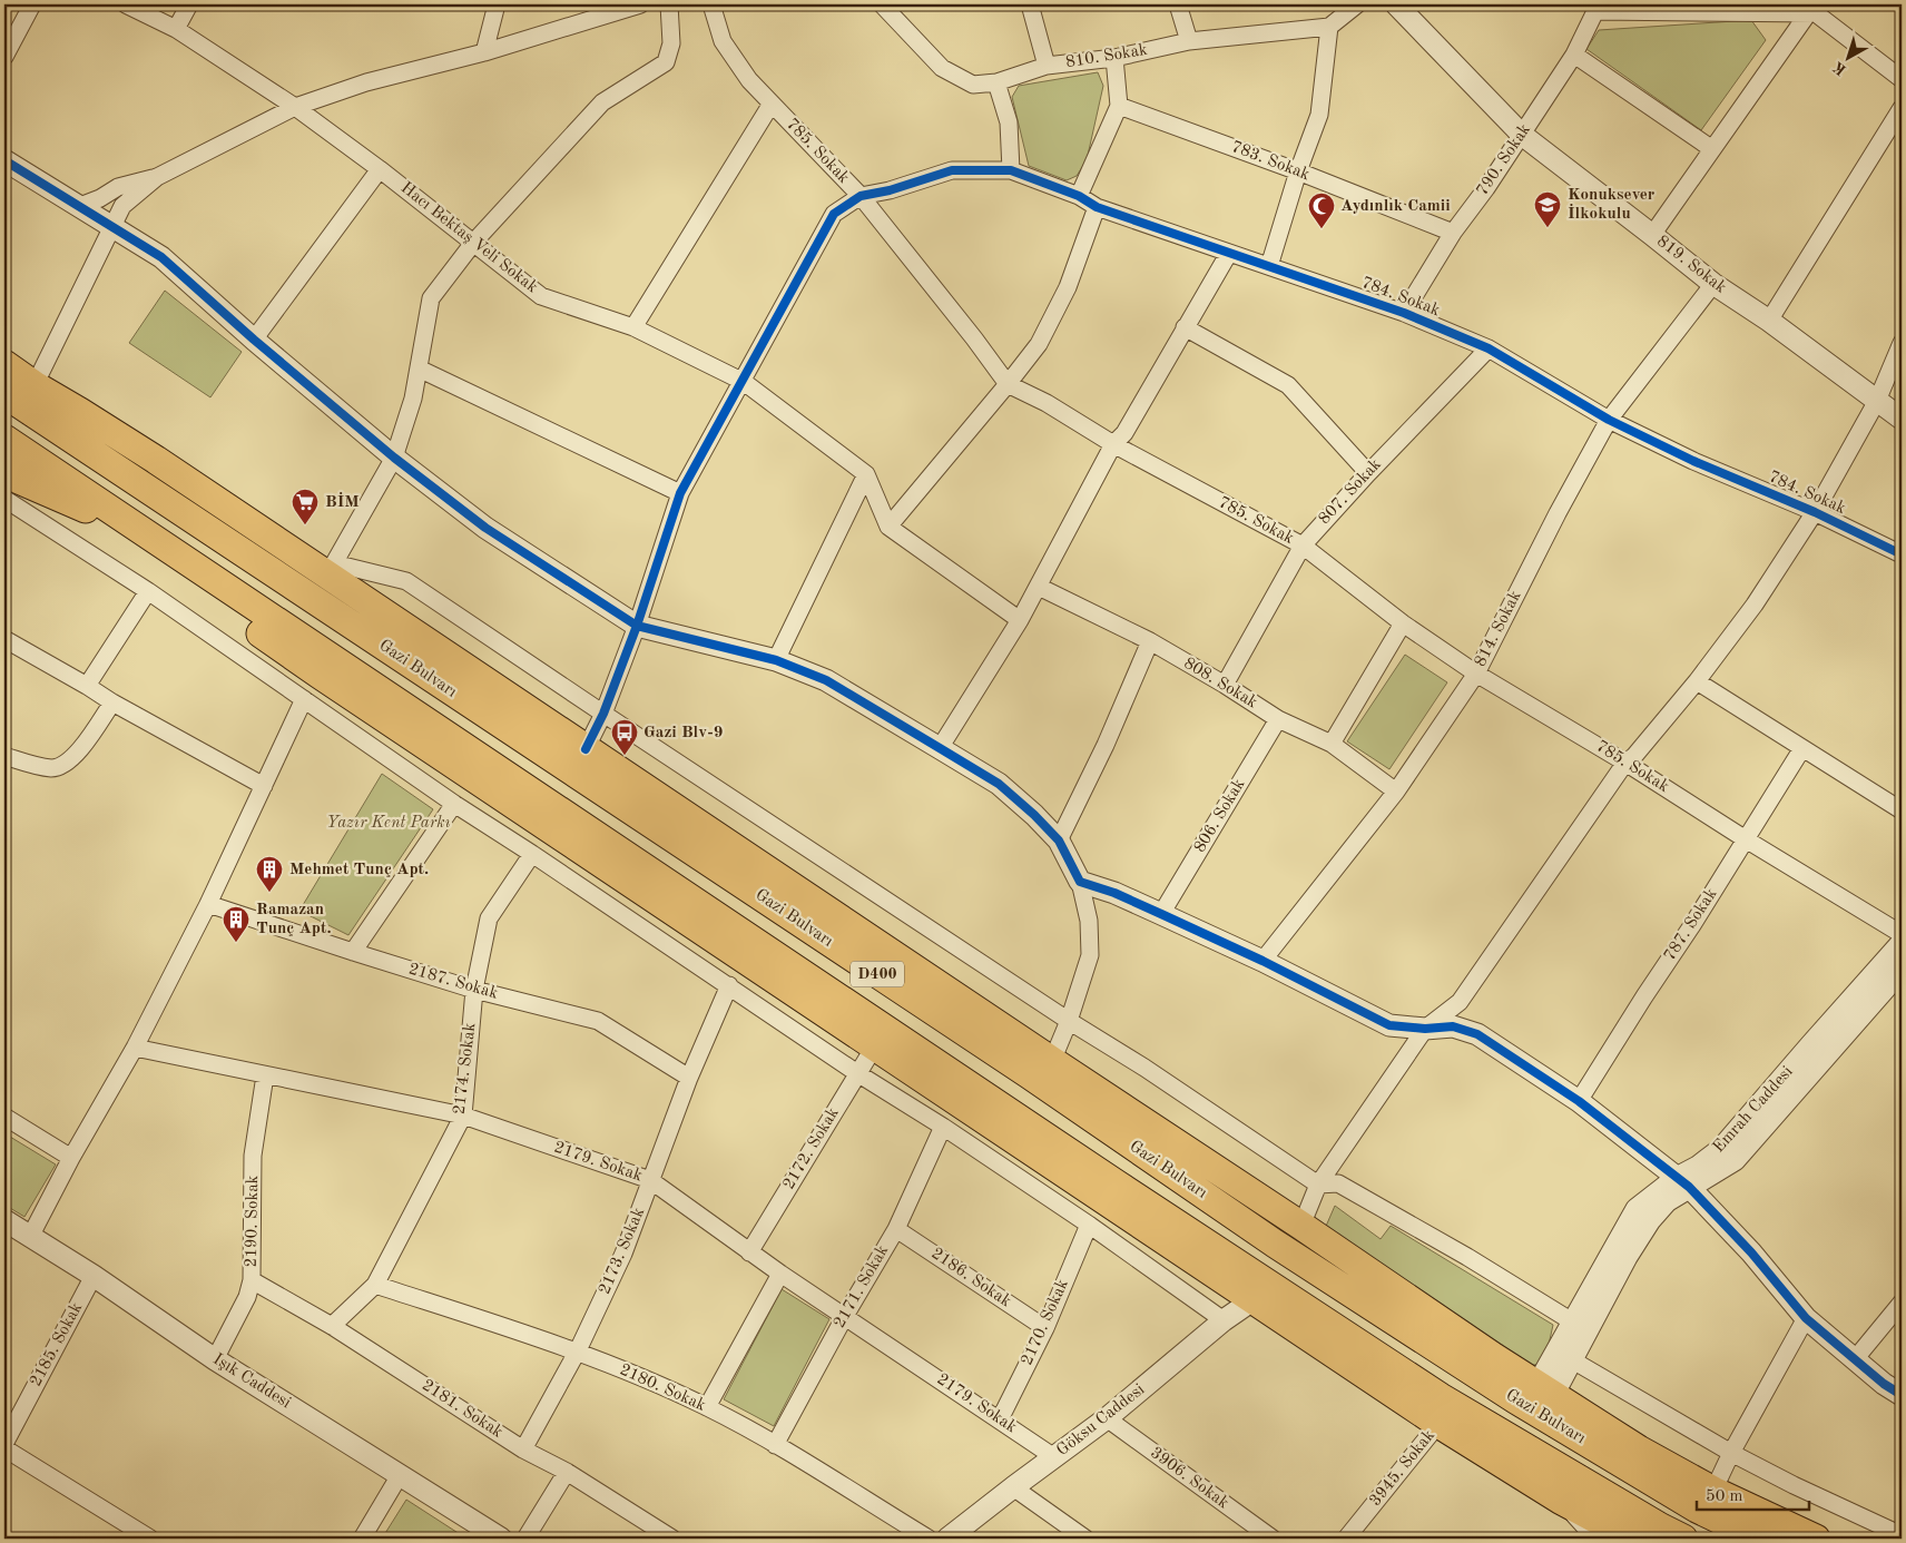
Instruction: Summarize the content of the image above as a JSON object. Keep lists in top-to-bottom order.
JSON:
{
  "streets": {
    "highway": ["Gazi Bulvarı", "D400"],
    "street": [
      "810. Sokak",
      "785. Sokak",
      "790. Sokak",
      "783. Sokak",
      "Hacı Bektaş Veli Sokak",
      "819. Sokak",
      "784. Sokak",
      "807. Sokak",
      "814. Sokak",
      "808. Sokak",
      "806. Sokak",
      "787. Sokak",
      "2187. Sokak",
      "2174. Sokak",
      "Emrah Caddesi",
      "2172. Sokak",
      "2179. Sokak",
      "2190. Sokak",
      "2173. Sokak",
      "2186. Sokak",
      "2171. Sokak",
      "2170. Sokak",
      "2185. Sokak",
      "Işık Caddesi",
      "2180. Sokak",
      "2181. Sokak",
      "Göksu Caddesi",
      "3945. Sokak",
      "3906. Sokak"
    ]
  },
  "crossings": [
    ["785. Sokak", "784. Sokak"],
    ["785. Sokak", "807. Sokak"],
    ["785. Sokak", "814. Sokak"],
    ["785. Sokak", "787. Sokak"],
    ["790. Sokak", "783. Sokak"],
    ["790. Sokak", "819. Sokak"],
    ["790. Sokak", "784. Sokak"],
    ["819. Sokak", "814. Sokak"],
    ["784. Sokak", "807. Sokak"],
    ["784. Sokak", "814. Sokak"],
    ["807. Sokak", "808. Sokak"],
    ["814. Sokak", "808. Sokak"],
    ["808. Sokak", "806. Sokak"],
    ["2187. Sokak", "2174. Sokak"],
    ["2187. Sokak", "2173. Sokak"],
    ["2174. Sokak", "2179. Sokak"],
    ["2174. Sokak", "2180. Sokak"],
    ["2174. Sokak", "2181. Sokak"],
    ["2172. Sokak", "2179. Sokak"],
    ["2179. Sokak", "2190. Sokak"],
    ["2179. Sokak", "2173. Sokak"],
    ["2179. Sokak", "2171. Sokak"],
    ["2179. Sokak", "2170. Sokak"],
    ["2179. Sokak", "Göksu Caddesi"],
    ["2190. Sokak", "Işık Caddesi"],
    ["2190. Sokak", "2181. Sokak"],
    ["2173. Sokak", "2180. Sokak"],
    ["2173. Sokak", "2181. Sokak"],
    ["2186. Sokak", "2171. Sokak"],
    ["2186. Sokak", "2170. Sokak"],
    ["2171. Sokak", "2180. Sokak"],
    ["2185. Sokak", "Işık Caddesi"],
    ["Göksu Caddesi", "3906. Sokak"]
  ],
  "parks": ["Yazır Kent Parkı"],
  "places": {
    "school or university": ["Konuksever İlkokulu"],
    "mosque": ["Aydınlık Camii"],
    "supermarket": ["BİM"],
    "bus stop": ["Gazi̇ Blv-9"],
    "building": ["Mehmet Tunç Apt.", "Ramazan Tunç Apt."]
  },
  "scale_bar": "50 m",
  "north": "bottom left"
}
